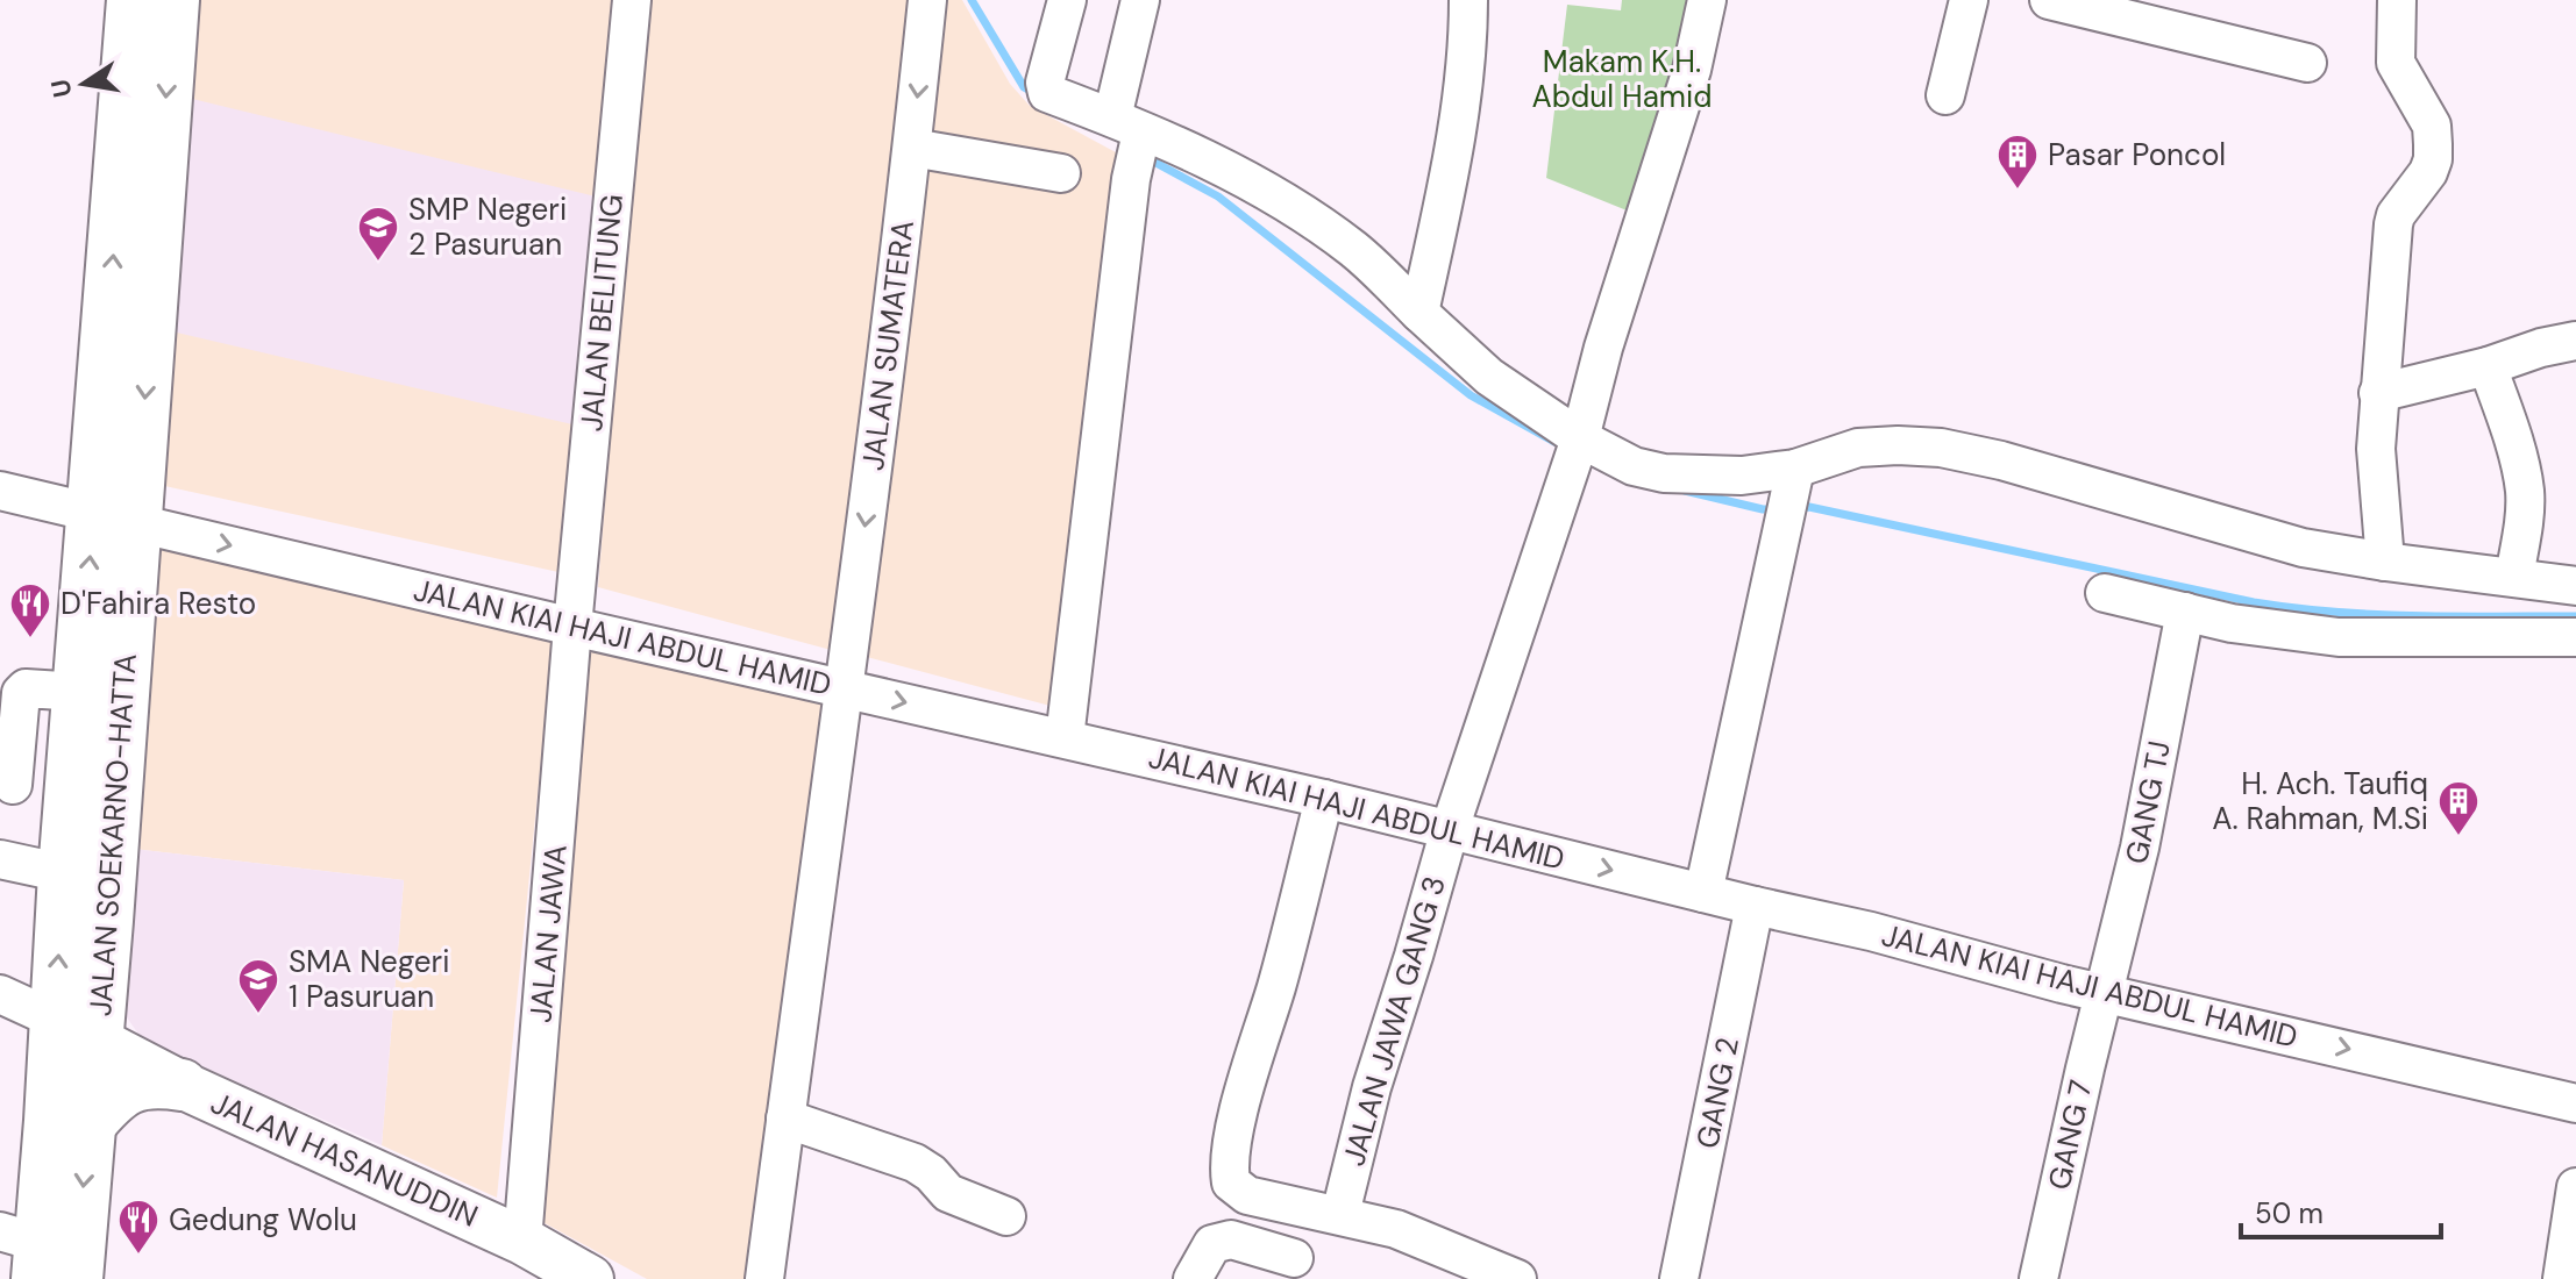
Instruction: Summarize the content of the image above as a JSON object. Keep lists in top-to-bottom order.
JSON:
{
  "streets": {
    "highway": ["JALAN SOEKARNO-HATTA"],
    "main road": ["JALAN HASANUDDIN"],
    "street": [
      "JALAN BELITUNG",
      "JALAN SUMATERA",
      "JALAN KIAI HAJI ABDUL HAMID",
      "GANG TJ",
      "JALAN JAWA",
      "JALAN JAWA GANG 3",
      "GANG 2",
      "GANG 7"
    ]
  },
  "crossings": [
    ["JALAN BELITUNG", "JALAN KIAI HAJI ABDUL HAMID"],
    ["JALAN BELITUNG", "JALAN JAWA"],
    ["JALAN SUMATERA", "JALAN KIAI HAJI ABDUL HAMID"],
    ["JALAN KIAI HAJI ABDUL HAMID", "GANG TJ"],
    ["JALAN KIAI HAJI ABDUL HAMID", "JALAN SOEKARNO-HATTA"],
    ["JALAN KIAI HAJI ABDUL HAMID", "JALAN JAWA"],
    ["JALAN KIAI HAJI ABDUL HAMID", "JALAN JAWA GANG 3"],
    ["JALAN KIAI HAJI ABDUL HAMID", "GANG 2"],
    ["JALAN KIAI HAJI ABDUL HAMID", "GANG 7"],
    ["GANG TJ", "GANG 7"],
    ["JALAN SOEKARNO-HATTA", "JALAN HASANUDDIN"],
    ["JALAN JAWA", "JALAN HASANUDDIN"]
  ],
  "one_way": ["JALAN KIAI HAJI ABDUL HAMID"],
  "parks": ["Makam K.H. Abdul Hamid"],
  "places": {
    "building": ["Pasar Poncol", "H. Ach. Taufiq A. Rahman, M.Si"],
    "school or university": ["SMP Negeri 2 Pasuruan", "SMA Negeri 1 Pasuruan"],
    "restaurant": ["D'Fahira Resto", "Gedung Wolu"]
  },
  "scale_bar": "50 m",
  "north": "left"
}
